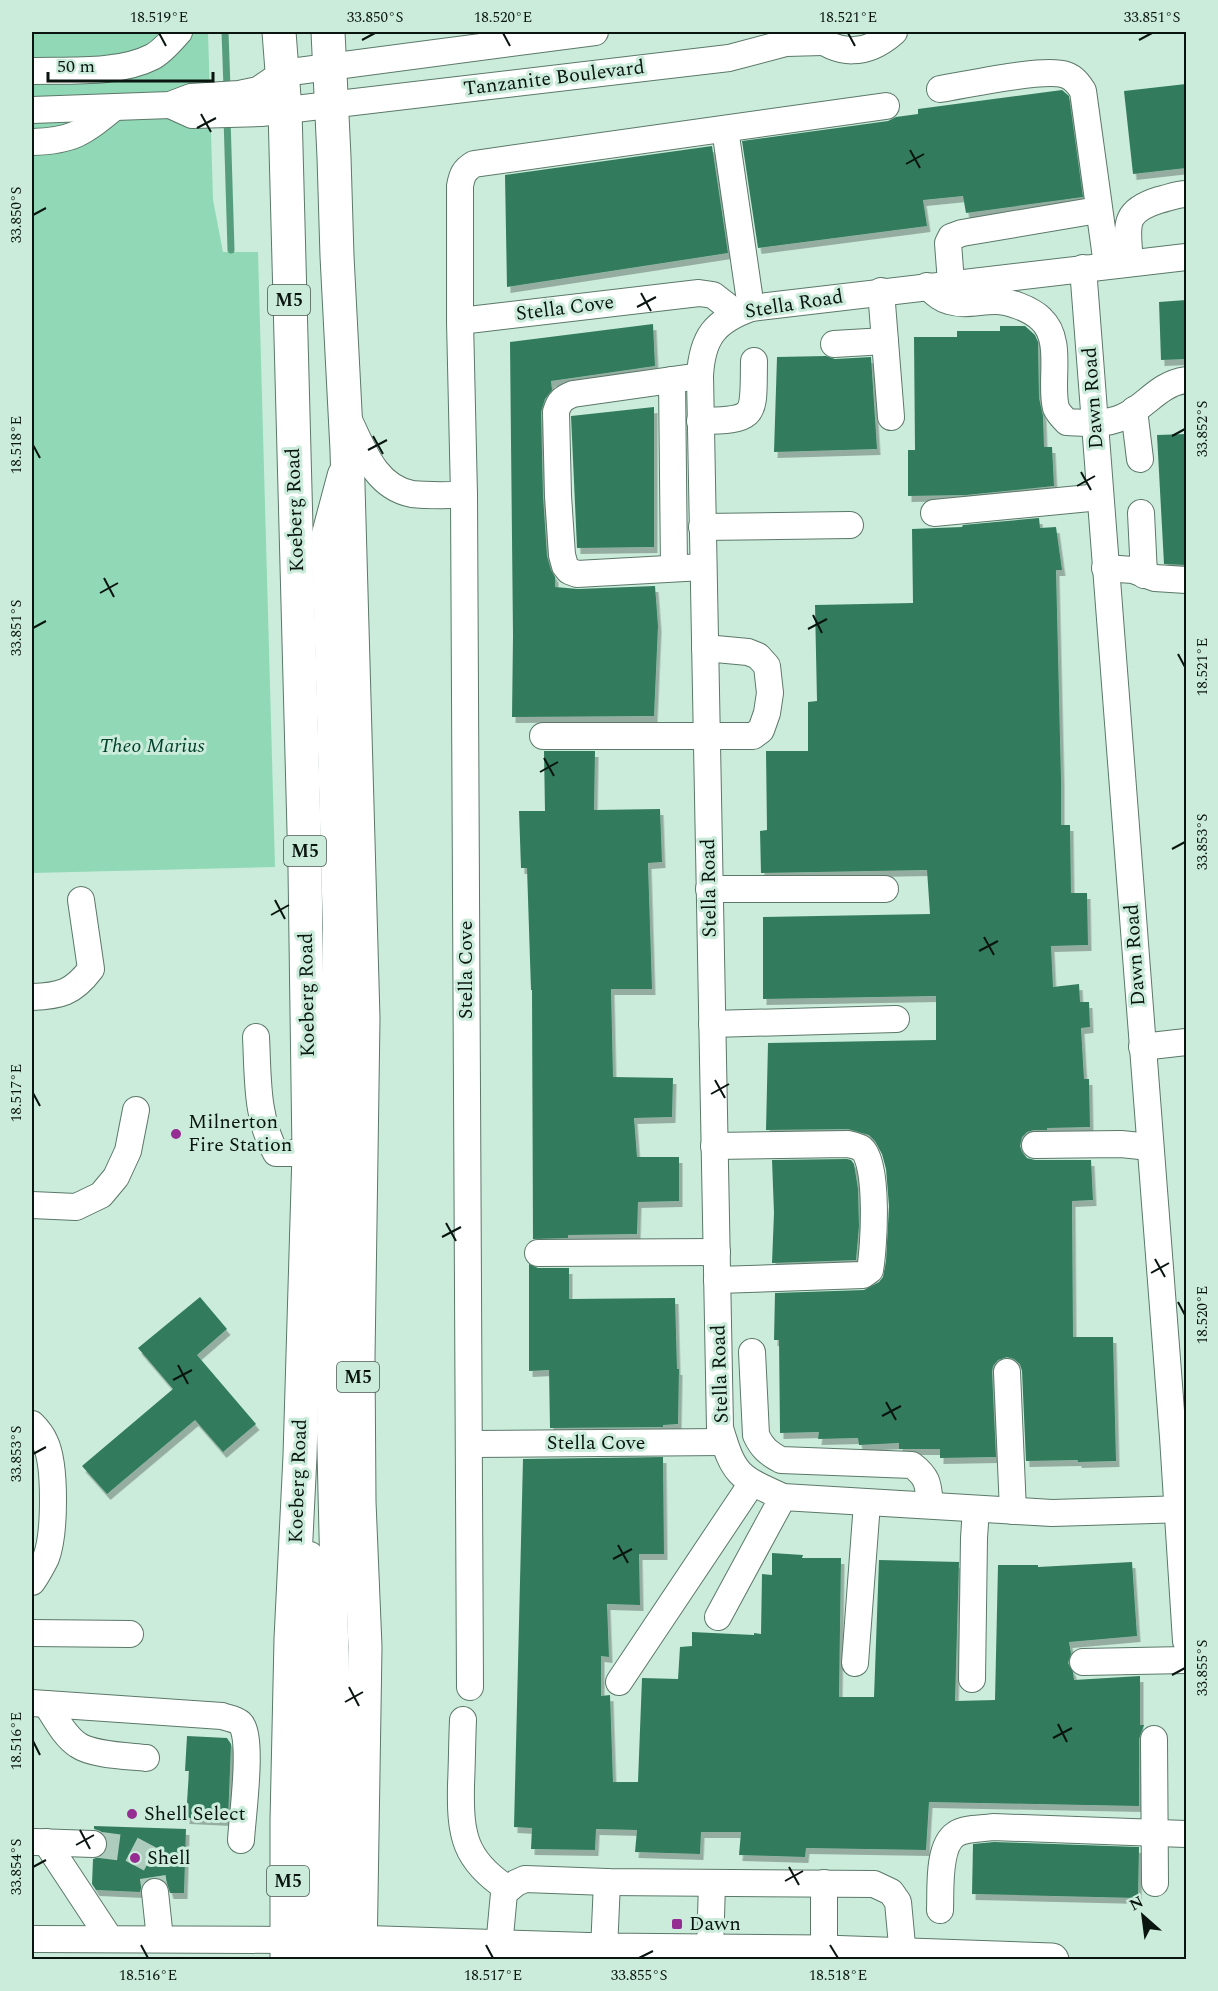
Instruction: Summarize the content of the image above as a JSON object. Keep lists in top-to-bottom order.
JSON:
{
  "streets": {
    "main road": ["M5", "Koeberg Road"],
    "street": [
      "Tanzanite Boulevard",
      "Stella Road",
      "Stella Cove",
      "Dawn Road"
    ]
  },
  "crossings": [
    ["Tanzanite Boulevard", "M5"],
    ["Tanzanite Boulevard", "Koeberg Road"],
    ["M5", "Koeberg Road"],
    ["Stella Road", "Stella Cove"],
    ["Stella Road", "Dawn Road"]
  ],
  "parks": ["Theo Marius"],
  "places": {
    "other": ["Milnerton Fire Station", "Shell Select", "Shell"],
    "transit": ["Dawn"]
  },
  "scale_bar": "50 m",
  "north": "top left",
  "coordinates": [
    "18.519°E",
    "33.850°S",
    "18.520°E",
    "18.521°E",
    "33.851°S",
    "33.852°S",
    "18.518°E",
    "33.853°S",
    "18.517°E",
    "33.855°S",
    "18.516°E",
    "33.854°S"
  ]
}
